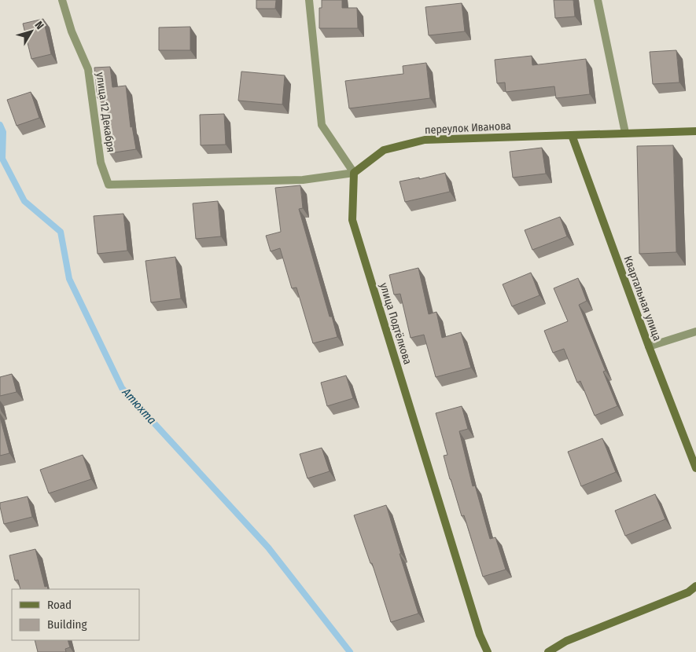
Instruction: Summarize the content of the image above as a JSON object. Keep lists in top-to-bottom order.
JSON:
{
  "streets": {
    "main road": ["переулок Иванова", "Квартальная улица", "улица Подтёлкова"],
    "street": ["улица 12 Декабря"]
  },
  "crossings": [
    ["улица 12 Декабря", "переулок Иванова"],
    ["улица 12 Декабря", "улица Подтёлкова"],
    ["переулок Иванова", "Квартальная улица"],
    ["переулок Иванова", "улица Подтёлкова"]
  ],
  "water": ["Атюхта"],
  "legend": ["Road", "Building"],
  "north": "top right"
}
